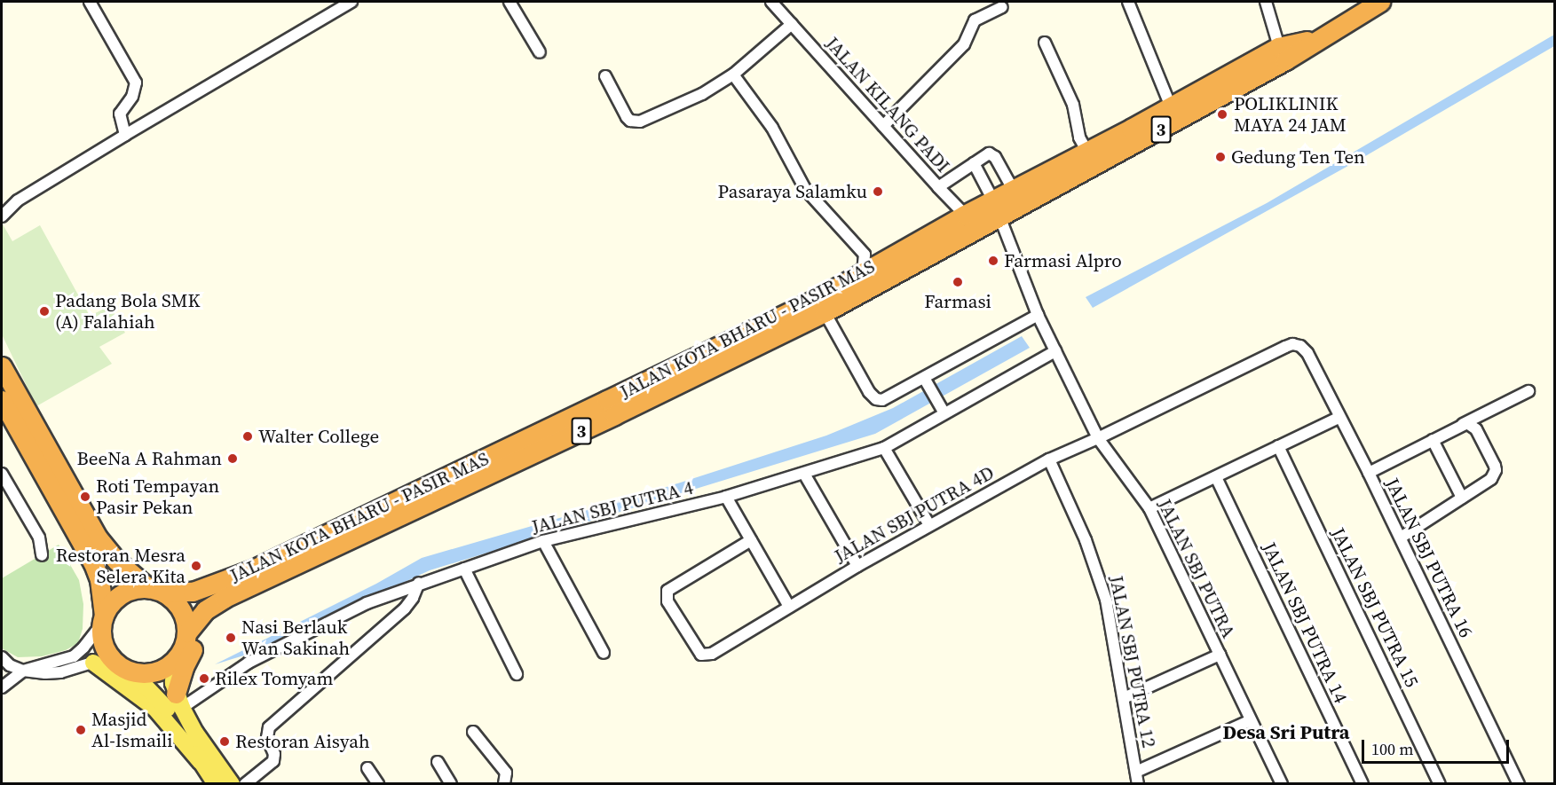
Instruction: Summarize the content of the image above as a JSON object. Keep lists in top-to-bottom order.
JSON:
{
  "streets": {
    "highway": ["3", "JALAN KOTA BHARU - PASIR MAS"],
    "street": [
      "JALAN KILANG PADI",
      "JALAN SBJ PUTRA 4",
      "JALAN SBJ PUTRA 4D",
      "JALAN SBJ PUTRA 16",
      "JALAN SBJ PUTRA",
      "JALAN SBJ PUTRA 15",
      "JALAN SBJ PUTRA 14",
      "JALAN SBJ PUTRA 12"
    ]
  },
  "crossings": [
    ["JALAN KILANG PADI", "JALAN KOTA BHARU - PASIR MAS"],
    ["JALAN KOTA BHARU - PASIR MAS", "JALAN SBJ PUTRA"],
    ["JALAN SBJ PUTRA 4", "JALAN SBJ PUTRA"],
    ["JALAN SBJ PUTRA 4D", "JALAN SBJ PUTRA 16"],
    ["JALAN SBJ PUTRA 4D", "JALAN SBJ PUTRA"],
    ["JALAN SBJ PUTRA 4D", "JALAN SBJ PUTRA 12"]
  ],
  "districts": ["Desa Sri Putra"],
  "places": [
    "POLIKLINIK MAYA 24 JAM",
    "Gedung Ten Ten",
    "Pasaraya Salamku",
    "Farmasi Alpro",
    "Farmasi",
    "Padang Bola SMK (A) Falahiah",
    "Walter College",
    "BeeNa A Rahman",
    "Roti Tempayan Pasir Pekan",
    "Restoran Mesra Selera Kita",
    "Nasi Berlauk Wan Sakinah",
    "Rilex Tomyam",
    "Masjid Al-Ismaili",
    "Restoran Aisyah"
  ],
  "scale_bar": "100 m"
}
